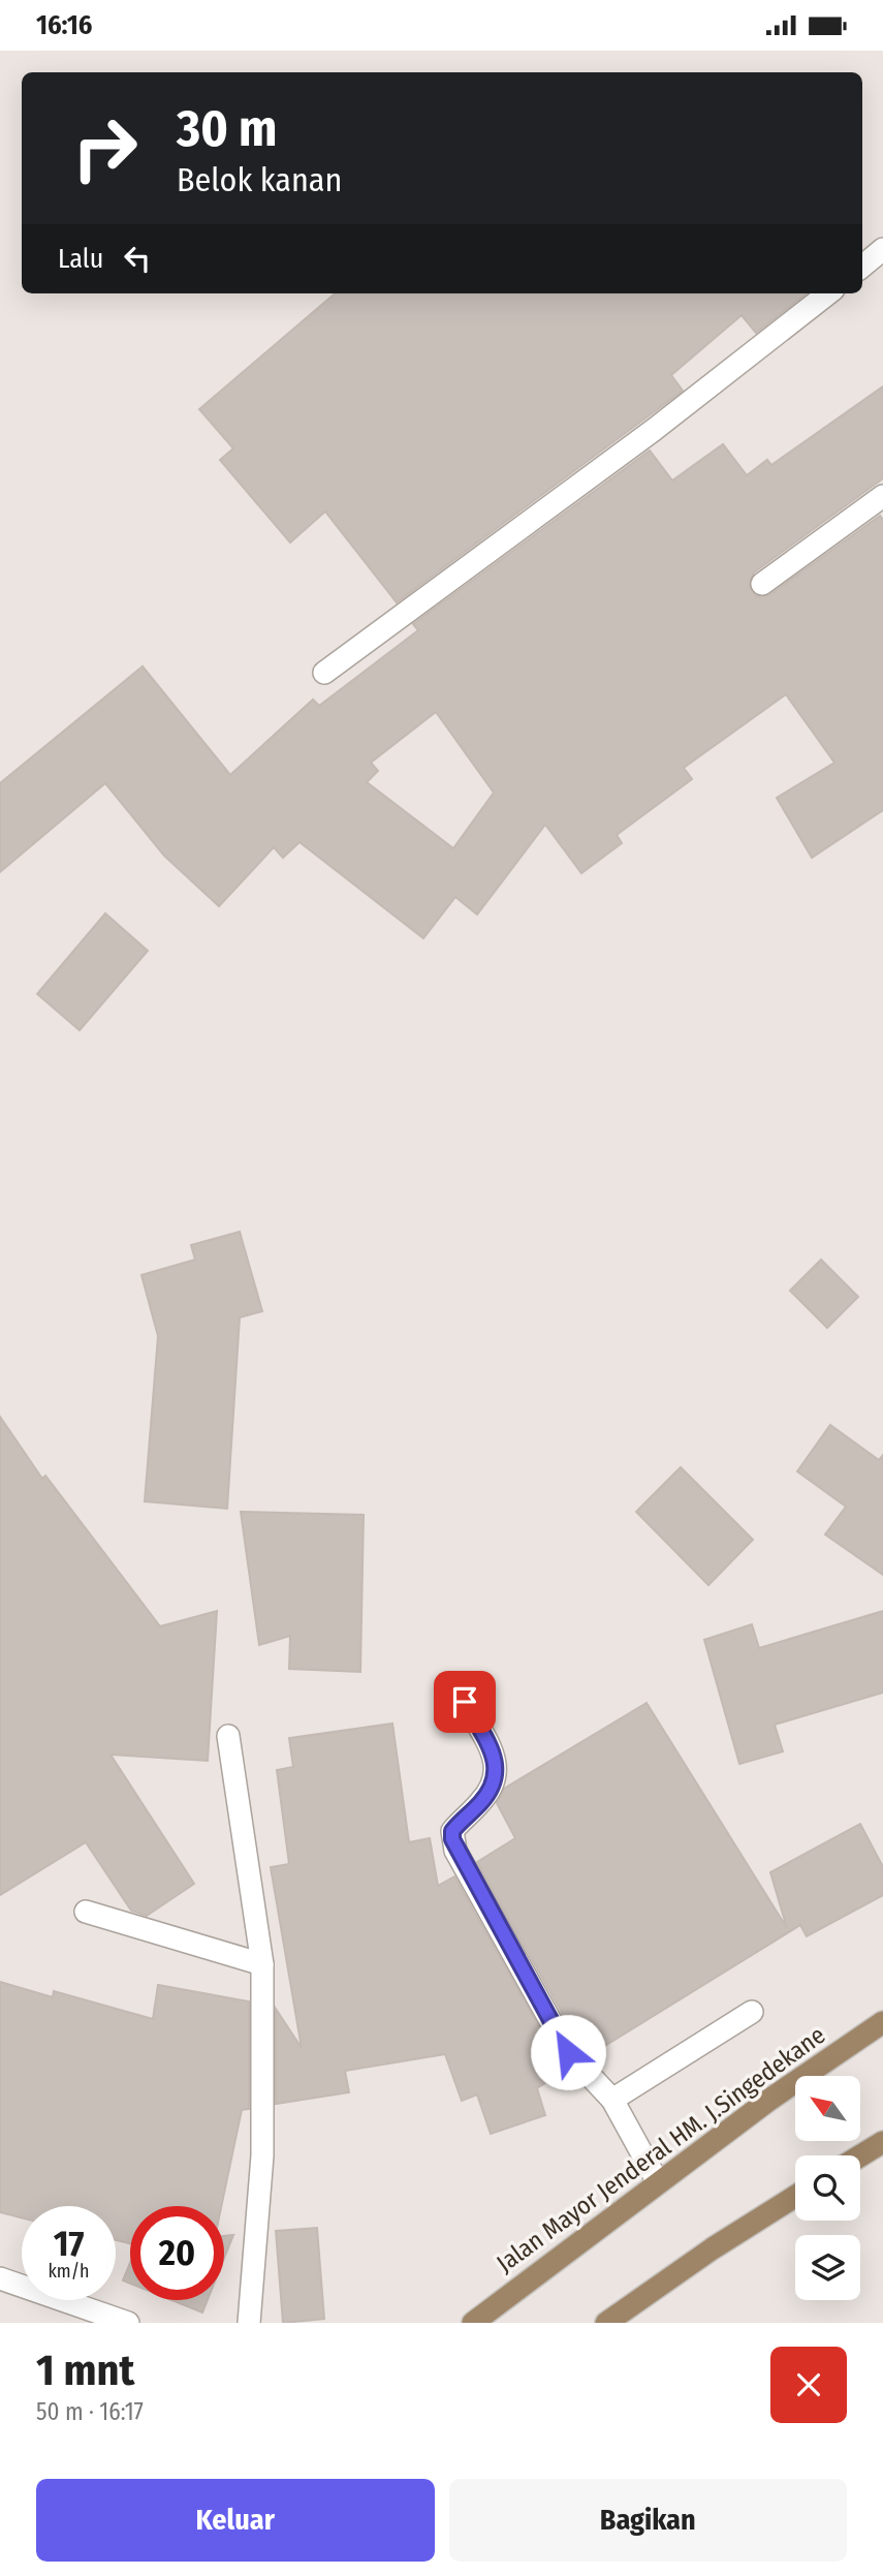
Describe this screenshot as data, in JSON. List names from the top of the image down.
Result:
{
  "streets": {
    "main road": ["Jalan Mayor Jenderal HM. J.Singedekane"]
  },
  "north": "top left",
  "page": {
    "status": "16:16",
    "turn": ["30 m", "Belok kanan"],
    "then": "Lalu",
    "speed": "17 km/h",
    "limit": "20",
    "heading": ["1 mnt", "50 m · 16:17"],
    "buttons": ["Keluar", "Bagikan"]
  }
}
